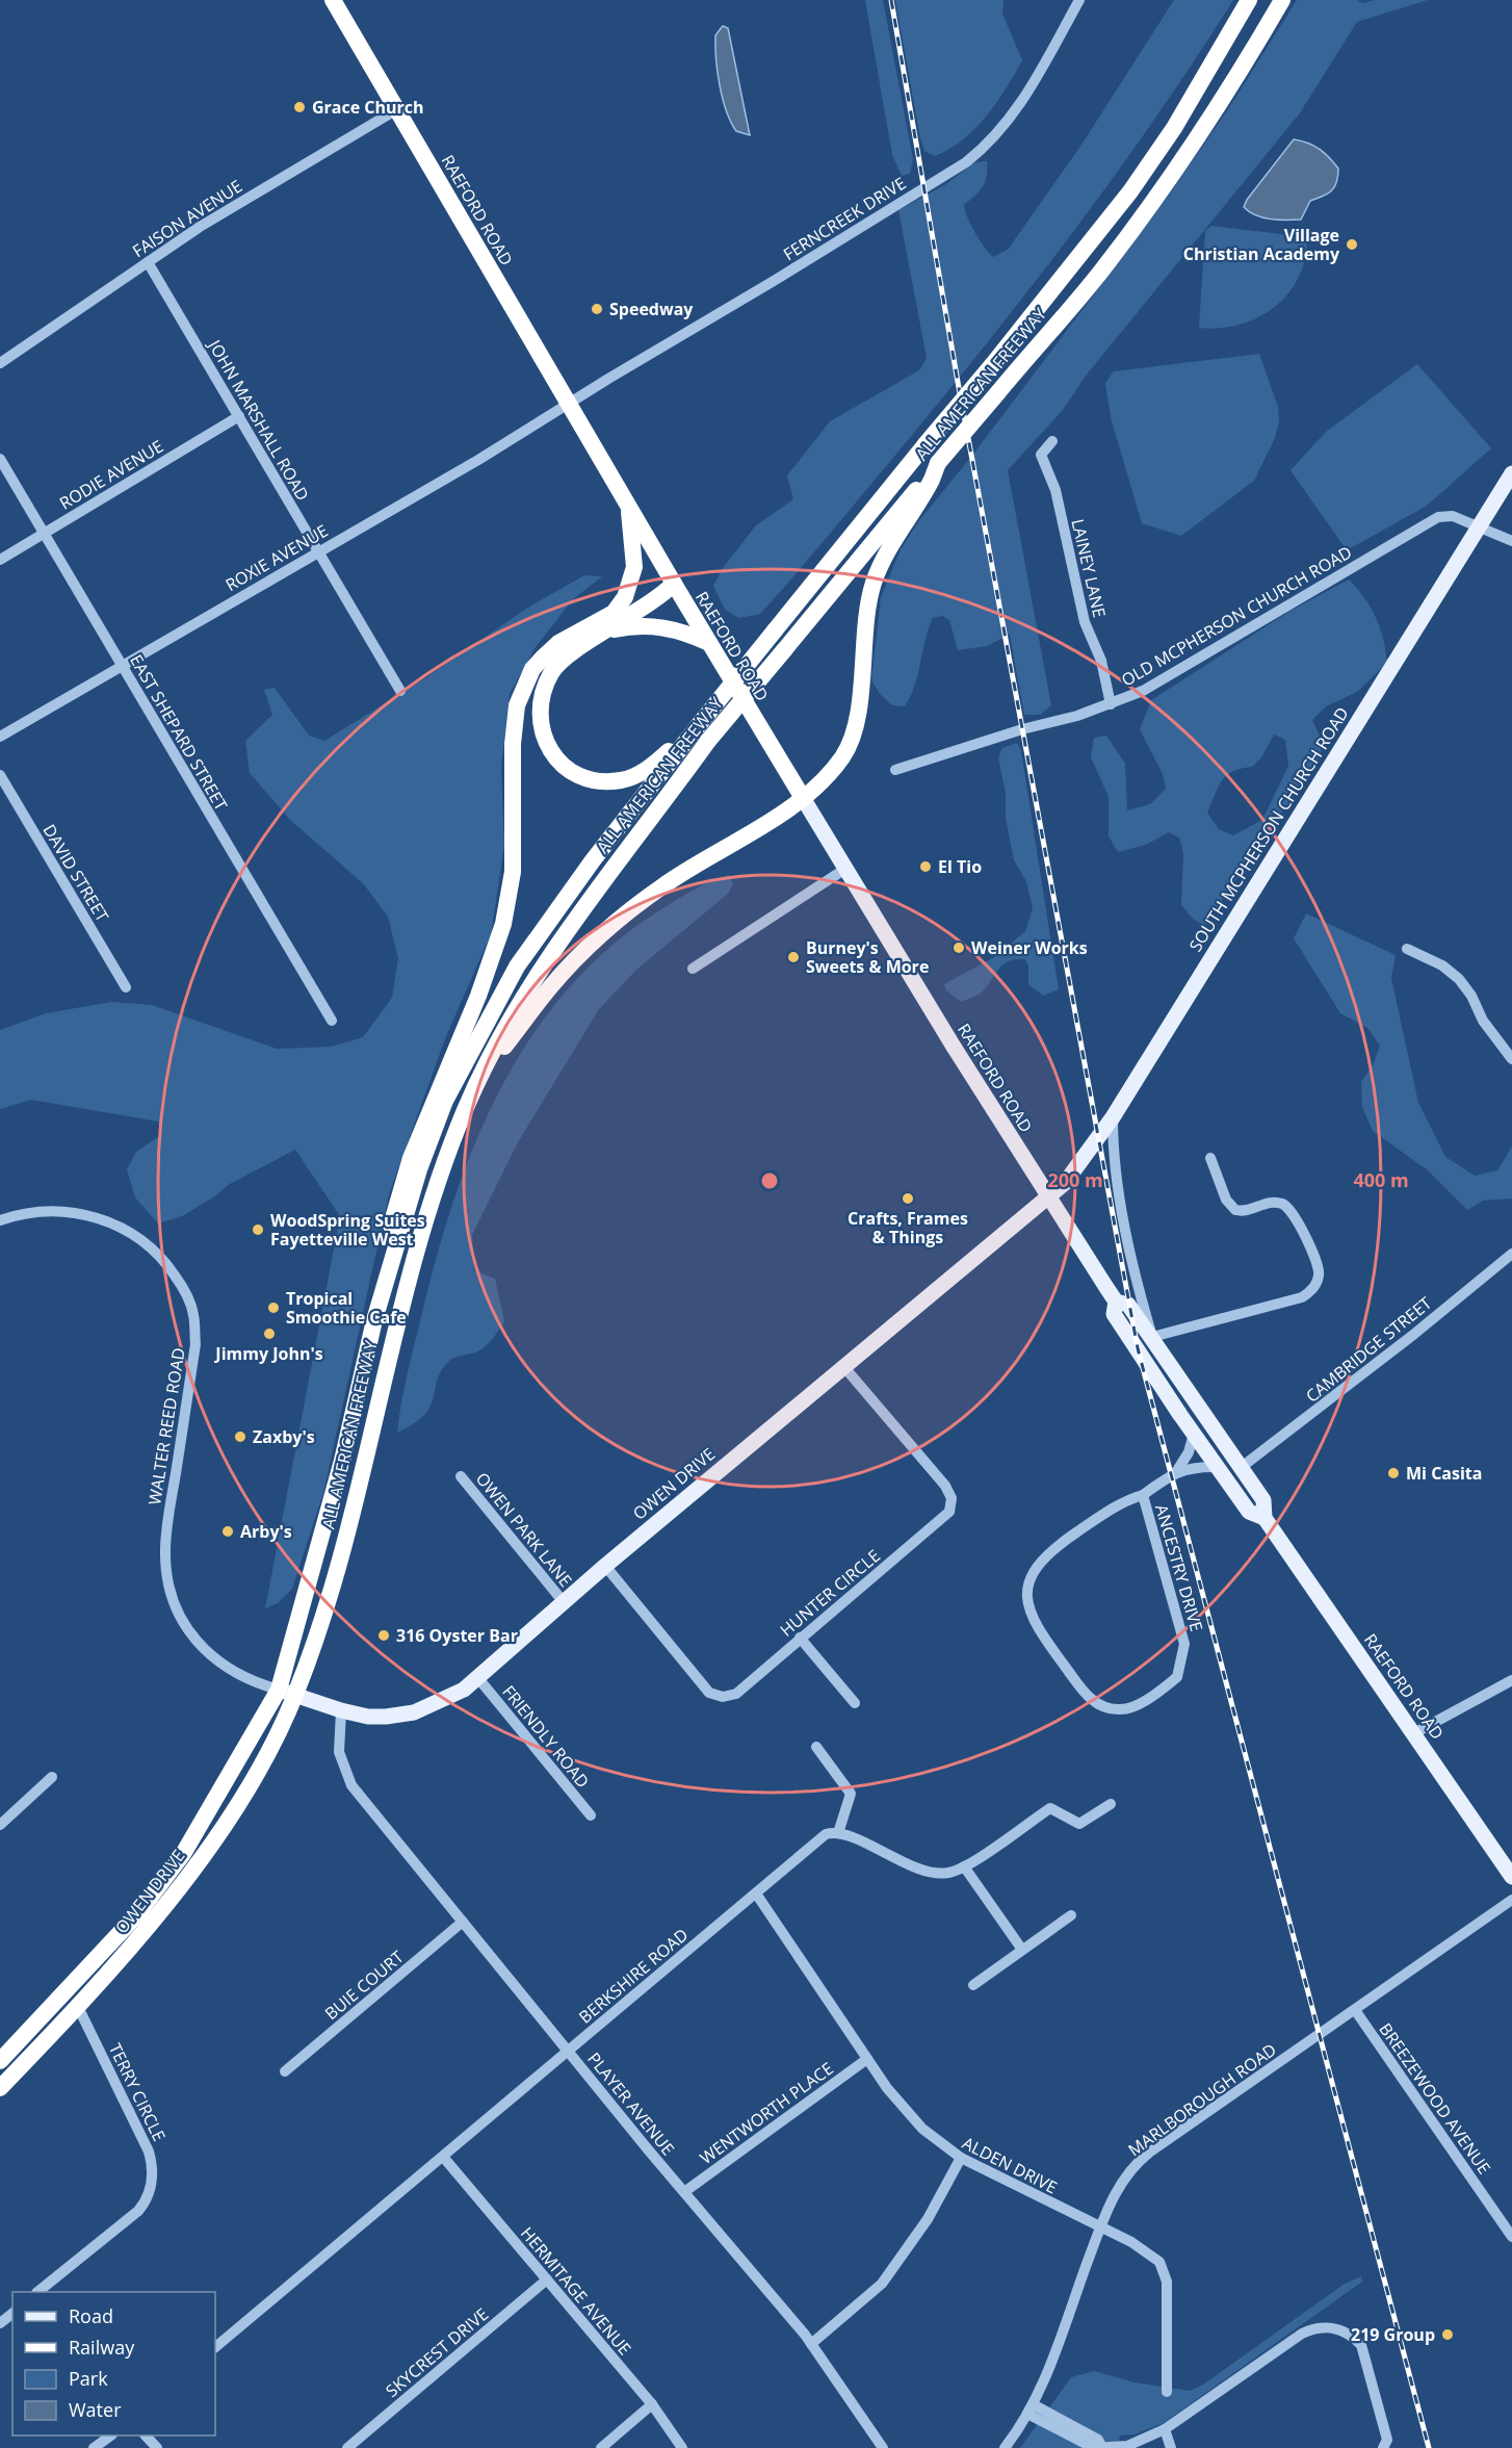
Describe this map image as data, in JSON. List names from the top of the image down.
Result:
{
  "streets": {
    "highway": ["RAEFORD ROAD", "ALL AMERICAN FREEWAY", "OWEN DRIVE"],
    "main road": ["SOUTH MCPHERSON CHURCH ROAD"],
    "street": [
      "FAISON AVENUE",
      "FERNCREEK DRIVE",
      "JOHN MARSHALL ROAD",
      "RODIE AVENUE",
      "ROXIE AVENUE",
      "LAINEY LANE",
      "OLD MCPHERSON CHURCH ROAD",
      "EAST SHEPARD STREET",
      "DAVID STREET",
      "CAMBRIDGE STREET",
      "WALTER REED ROAD",
      "OWEN PARK LANE",
      "ANCESTRY DRIVE",
      "HUNTER CIRCLE",
      "FRIENDLY ROAD",
      "BERKSHIRE ROAD",
      "BUIE COURT",
      "TERRY CIRCLE",
      "BREEZEWOOD AVENUE",
      "MARLBOROUGH ROAD",
      "PLAYER AVENUE",
      "WENTWORTH PLACE",
      "ALDEN DRIVE",
      "HERMITAGE AVENUE",
      "SKYCREST DRIVE"
    ]
  },
  "crossings": [
    ["RAEFORD ROAD", "FAISON AVENUE"],
    ["RAEFORD ROAD", "FERNCREEK DRIVE"],
    ["RAEFORD ROAD", "ROXIE AVENUE"],
    ["RAEFORD ROAD", "SOUTH MCPHERSON CHURCH ROAD"],
    ["RAEFORD ROAD", "CAMBRIDGE STREET"],
    ["RAEFORD ROAD", "OWEN DRIVE"],
    ["RAEFORD ROAD", "ANCESTRY DRIVE"],
    ["FAISON AVENUE", "JOHN MARSHALL ROAD"],
    ["FERNCREEK DRIVE", "ROXIE AVENUE"],
    ["ALL AMERICAN FREEWAY", "WALTER REED ROAD"],
    ["ALL AMERICAN FREEWAY", "OWEN DRIVE"],
    ["JOHN MARSHALL ROAD", "RODIE AVENUE"],
    ["JOHN MARSHALL ROAD", "ROXIE AVENUE"],
    ["RODIE AVENUE", "EAST SHEPARD STREET"],
    ["ROXIE AVENUE", "EAST SHEPARD STREET"],
    ["LAINEY LANE", "OLD MCPHERSON CHURCH ROAD"],
    ["OLD MCPHERSON CHURCH ROAD", "SOUTH MCPHERSON CHURCH ROAD"],
    ["SOUTH MCPHERSON CHURCH ROAD", "OWEN DRIVE"],
    ["WALTER REED ROAD", "OWEN DRIVE"],
    ["OWEN DRIVE", "OWEN PARK LANE"],
    ["OWEN DRIVE", "HUNTER CIRCLE"],
    ["OWEN DRIVE", "FRIENDLY ROAD"],
    ["OWEN DRIVE", "TERRY CIRCLE"],
    ["OWEN DRIVE", "PLAYER AVENUE"],
    ["BERKSHIRE ROAD", "PLAYER AVENUE"],
    ["BERKSHIRE ROAD", "ALDEN DRIVE"],
    ["BERKSHIRE ROAD", "HERMITAGE AVENUE"],
    ["BUIE COURT", "PLAYER AVENUE"],
    ["BREEZEWOOD AVENUE", "MARLBOROUGH ROAD"],
    ["MARLBOROUGH ROAD", "ALDEN DRIVE"],
    ["PLAYER AVENUE", "WENTWORTH PLACE"],
    ["WENTWORTH PLACE", "ALDEN DRIVE"],
    ["HERMITAGE AVENUE", "SKYCREST DRIVE"]
  ],
  "places": [
    "Grace Church",
    "Village Christian Academy",
    "Speedway",
    "El Tio",
    "Weiner Works",
    "Burney's Sweets & More",
    "Crafts, Frames & Things",
    "WoodSpring Suites Fayetteville West",
    "Tropical Smoothie Cafe",
    "Jimmy John's",
    "Zaxby's",
    "Mi Casita",
    "Arby's",
    "316 Oyster Bar",
    "219 Group"
  ],
  "legend": [
    "Road",
    "Railway",
    "Park",
    "Water"
  ],
  "rings": ["200 m", "400 m"]
}
